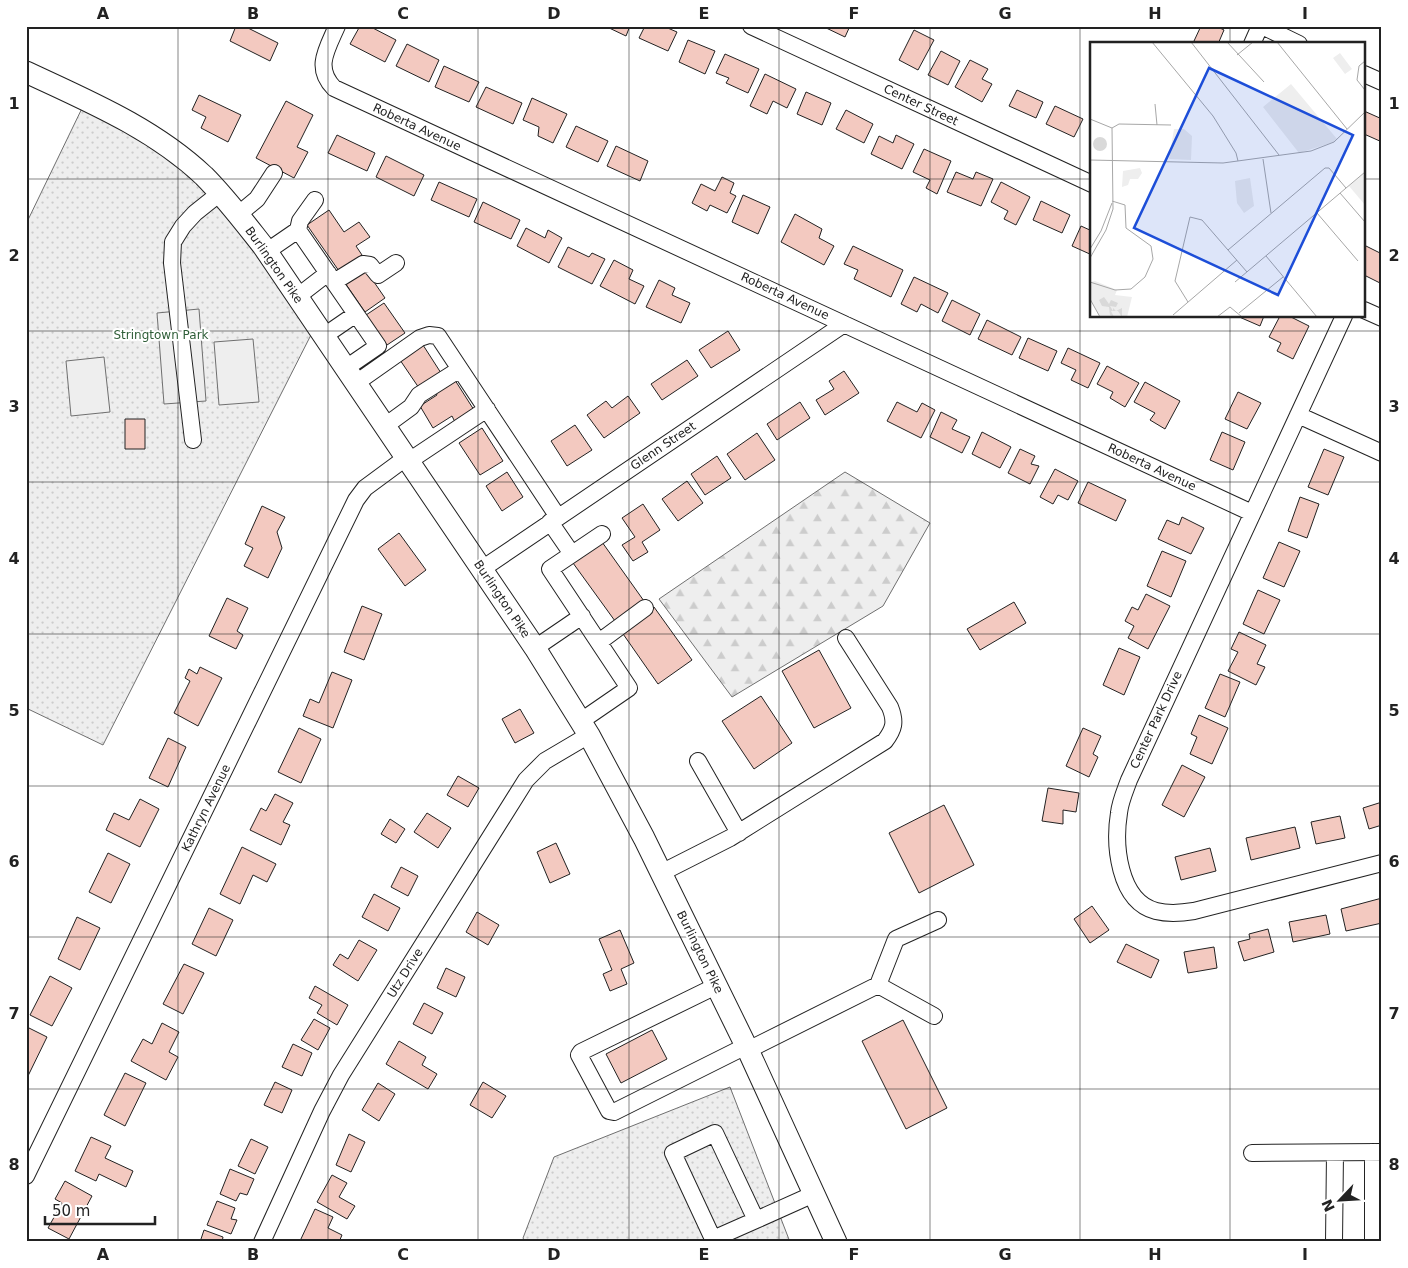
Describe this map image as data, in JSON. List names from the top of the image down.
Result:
{
  "streets": {
    "main road": ["Burlington Pike"],
    "street": [
      "Center Street",
      "Roberta Avenue",
      "Glenn Street",
      "Center Park Drive",
      "Kathryn Avenue",
      "Utz Drive"
    ]
  },
  "crossings": [
    ["Roberta Avenue", "Glenn Street"],
    ["Roberta Avenue", "Center Park Drive"],
    ["Burlington Pike", "Glenn Street"],
    ["Burlington Pike", "Kathryn Avenue"],
    ["Burlington Pike", "Utz Drive"]
  ],
  "parks": ["Stringtown Park"],
  "scale_bar": "50 m",
  "north": "bottom left",
  "grid": {
    "columns": [
      "A",
      "B",
      "C",
      "D",
      "E",
      "F",
      "G",
      "H",
      "I"
    ],
    "rows": [
      "1",
      "2",
      "3",
      "4",
      "5",
      "6",
      "7",
      "8"
    ]
  }
}
